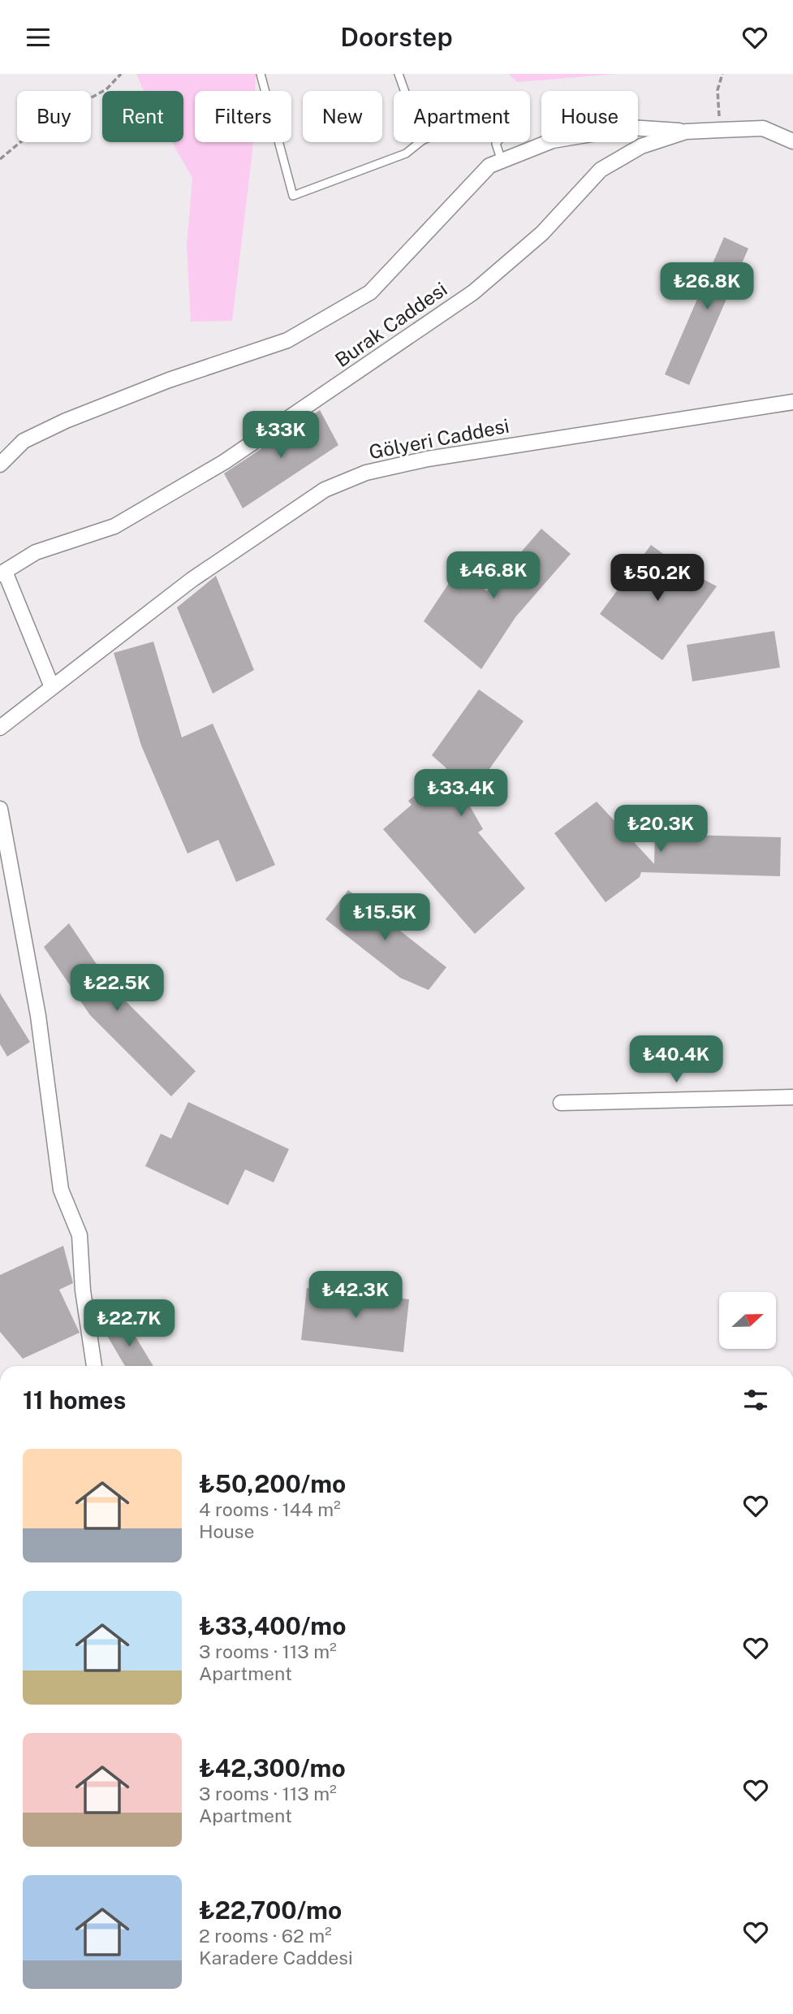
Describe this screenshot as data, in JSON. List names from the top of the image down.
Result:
{
  "streets": {
    "street": ["Burak Caddesi", "Gölyeri Caddesi"]
  },
  "north": "right",
  "page": {
    "header": "Doorstep",
    "chip": [
      "Buy",
      "Rent",
      "Filters",
      "New",
      "Apartment",
      "House"
    ],
    "price": [
      "₺26.8K",
      "₺33K",
      "₺46.8K",
      "₺50.2K",
      "₺33.4K",
      "₺20.3K",
      "₺15.5K",
      "₺22.5K",
      "₺40.4K",
      "₺42.3K",
      "₺22.7K"
    ],
    "heading": "11 homes",
    "list": [
      {
        "name": "₺50,200/mo",
        "note": "4 rooms · 144 m² · House"
      },
      {
        "name": "₺33,400/mo",
        "note": "3 rooms · 113 m² · Apartment"
      },
      {
        "name": "₺42,300/mo",
        "note": "3 rooms · 113 m² · Apartment"
      },
      {
        "name": "₺22,700/mo",
        "note": "2 rooms · 62 m² · Karadere Caddesi"
      }
    ]
  }
}
